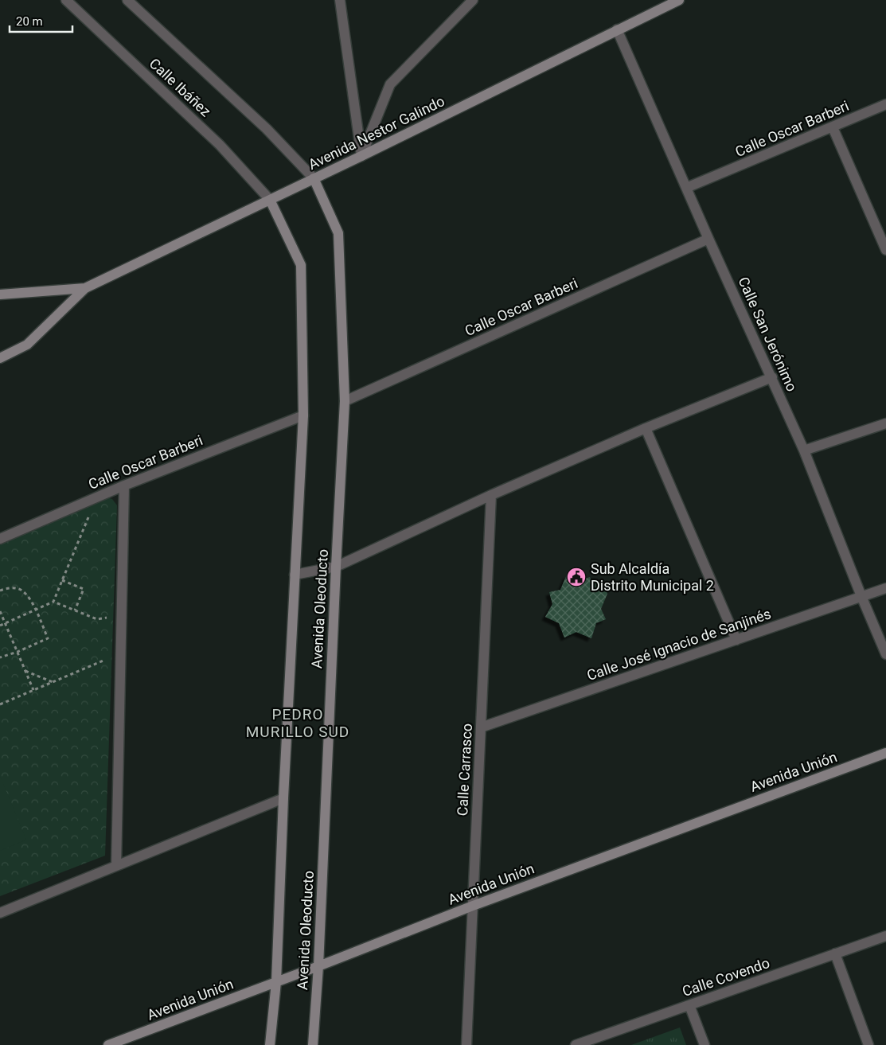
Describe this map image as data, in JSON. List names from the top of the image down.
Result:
{
  "streets": {
    "street": [
      "Calle Ibáñez",
      "Calle Oscar Barberi",
      "Avenida Nestor Galindo",
      "Calle San Jerónimo",
      "Avenida Oleoducto",
      "Calle José Ignacio de Sanjinés",
      "Calle Carrasco",
      "Avenida Unión",
      "Calle Covendo"
    ]
  },
  "crossings": [
    ["Calle Ibáñez", "Avenida Nestor Galindo"],
    ["Calle Ibáñez", "Avenida Oleoducto"],
    ["Calle Oscar Barberi", "Calle San Jerónimo"],
    ["Calle Oscar Barberi", "Avenida Oleoducto"],
    ["Avenida Nestor Galindo", "Calle San Jerónimo"],
    ["Avenida Nestor Galindo", "Avenida Oleoducto"],
    ["Calle San Jerónimo", "Calle José Ignacio de Sanjinés"],
    ["Avenida Oleoducto", "Avenida Unión"],
    ["Calle José Ignacio de Sanjinés", "Calle Carrasco"],
    ["Calle Carrasco", "Avenida Unión"]
  ],
  "districts": ["PEDRO MURILLO SUD"],
  "places": {
    "public building": ["Sub Alcaldía Distrito Municipal 2"]
  },
  "scale_bar": "20 m"
}
